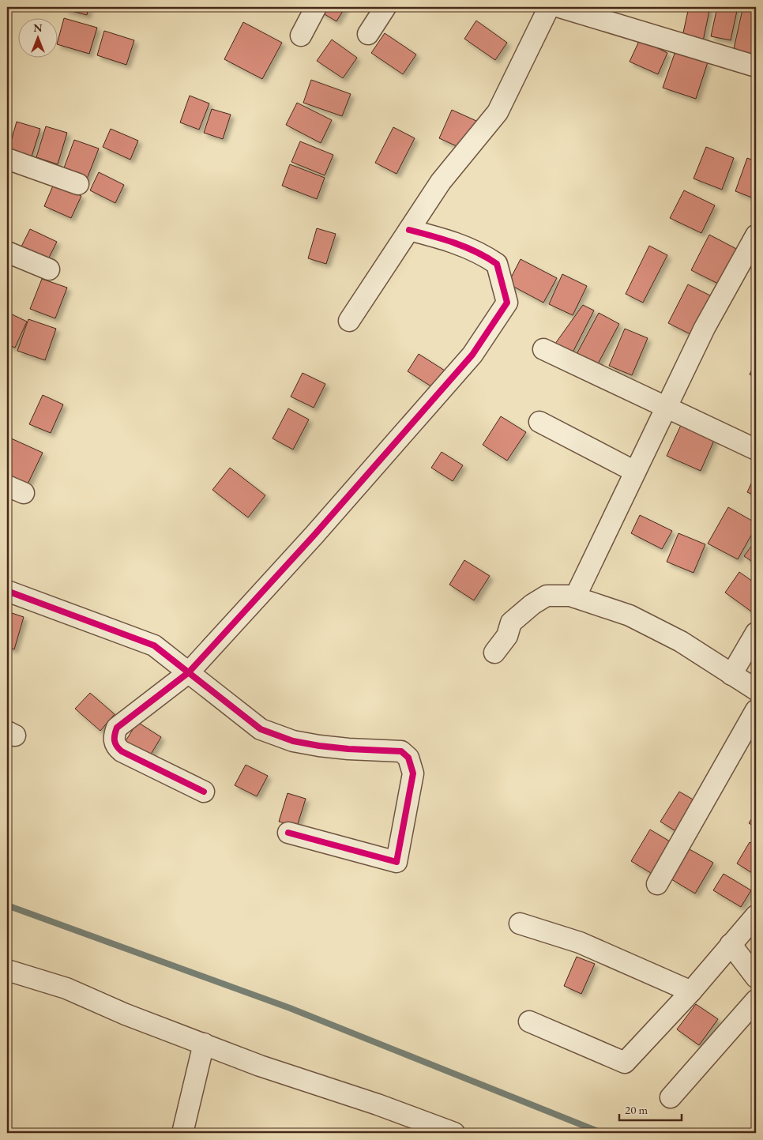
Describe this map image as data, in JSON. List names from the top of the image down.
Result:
{
  "scale_bar": "20 m",
  "north": "top"
}
